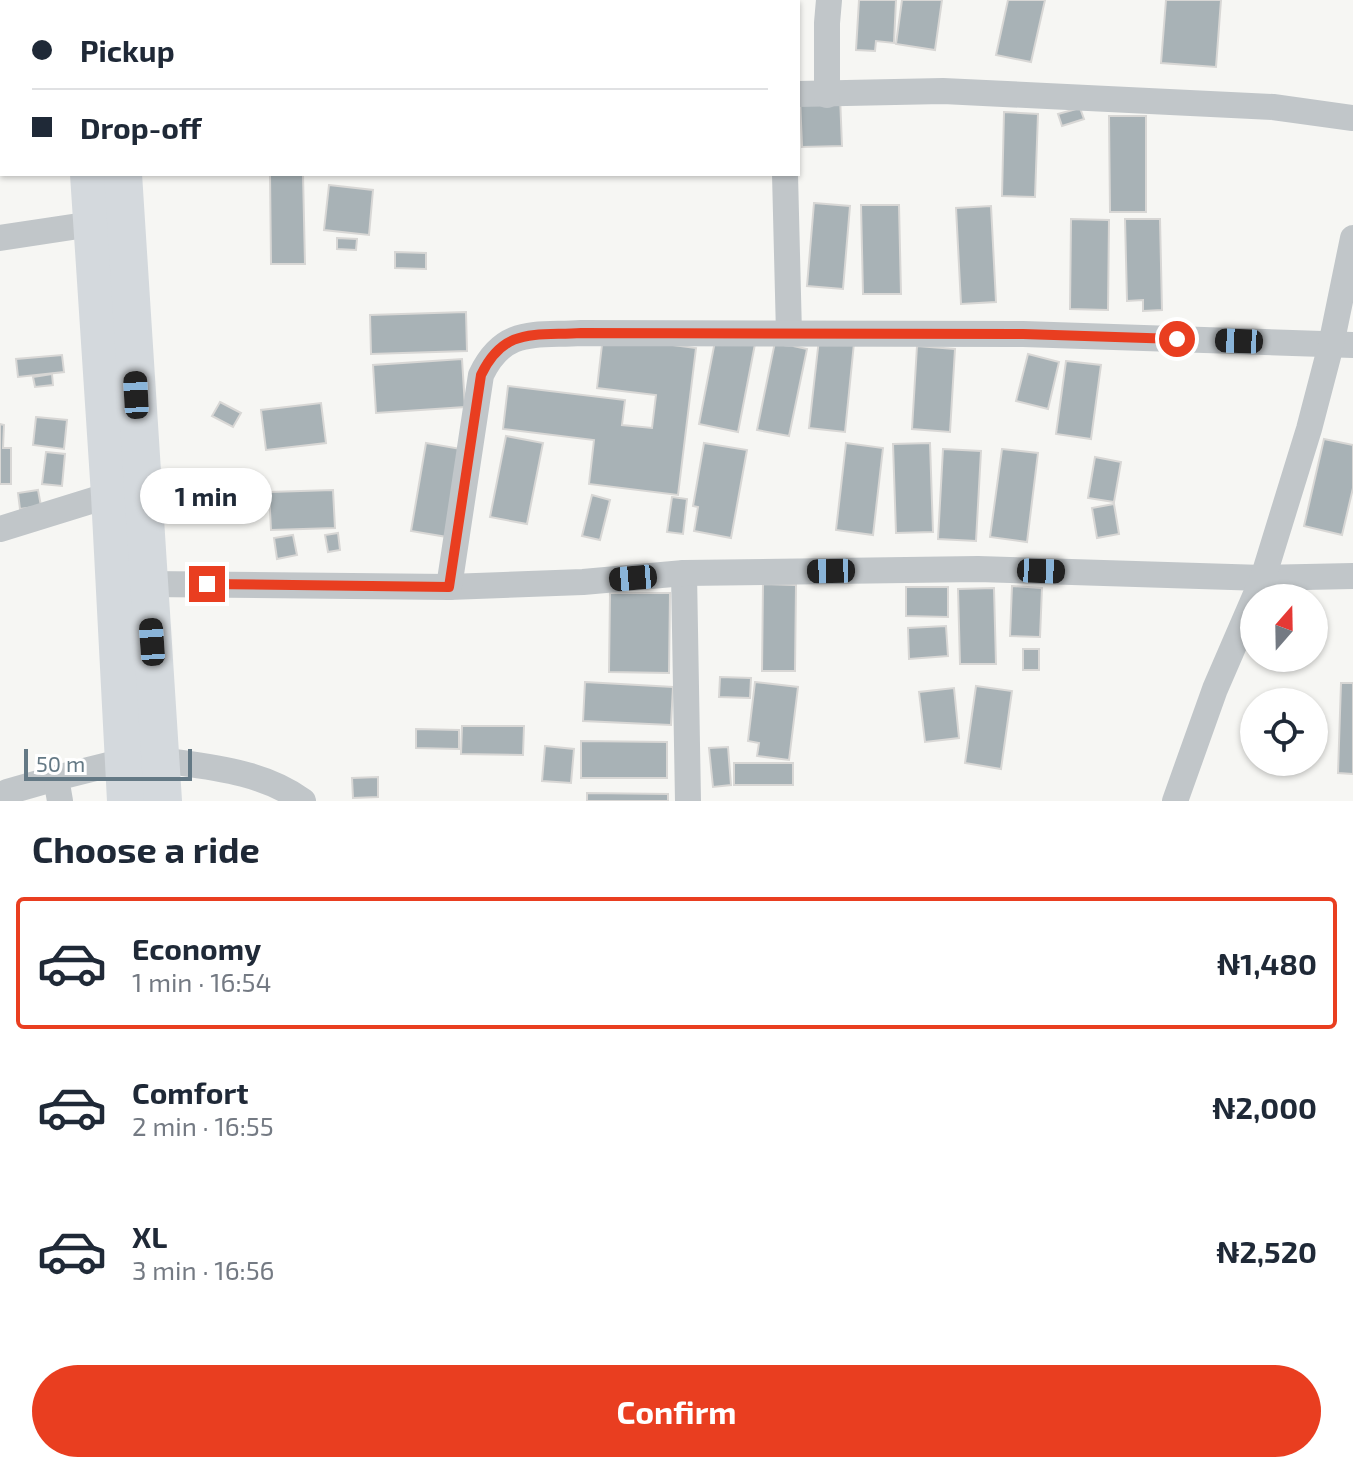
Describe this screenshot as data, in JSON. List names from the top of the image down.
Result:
{
  "scale_bar": "50 m",
  "north": "top",
  "page": {
    "banner": ["Pickup", "Drop-off"],
    "bubble": "1 min",
    "scale": "50 m",
    "heading": "Choose a ride",
    "list": [
      {
        "name": "Economy",
        "note": "1 min · 16:54",
        "value": "₦1,480"
      },
      {
        "name": "Comfort",
        "note": "2 min · 16:55",
        "value": "₦2,000"
      },
      {
        "name": "XL",
        "note": "3 min · 16:56",
        "value": "₦2,520"
      }
    ],
    "buttons": "Confirm"
  }
}
